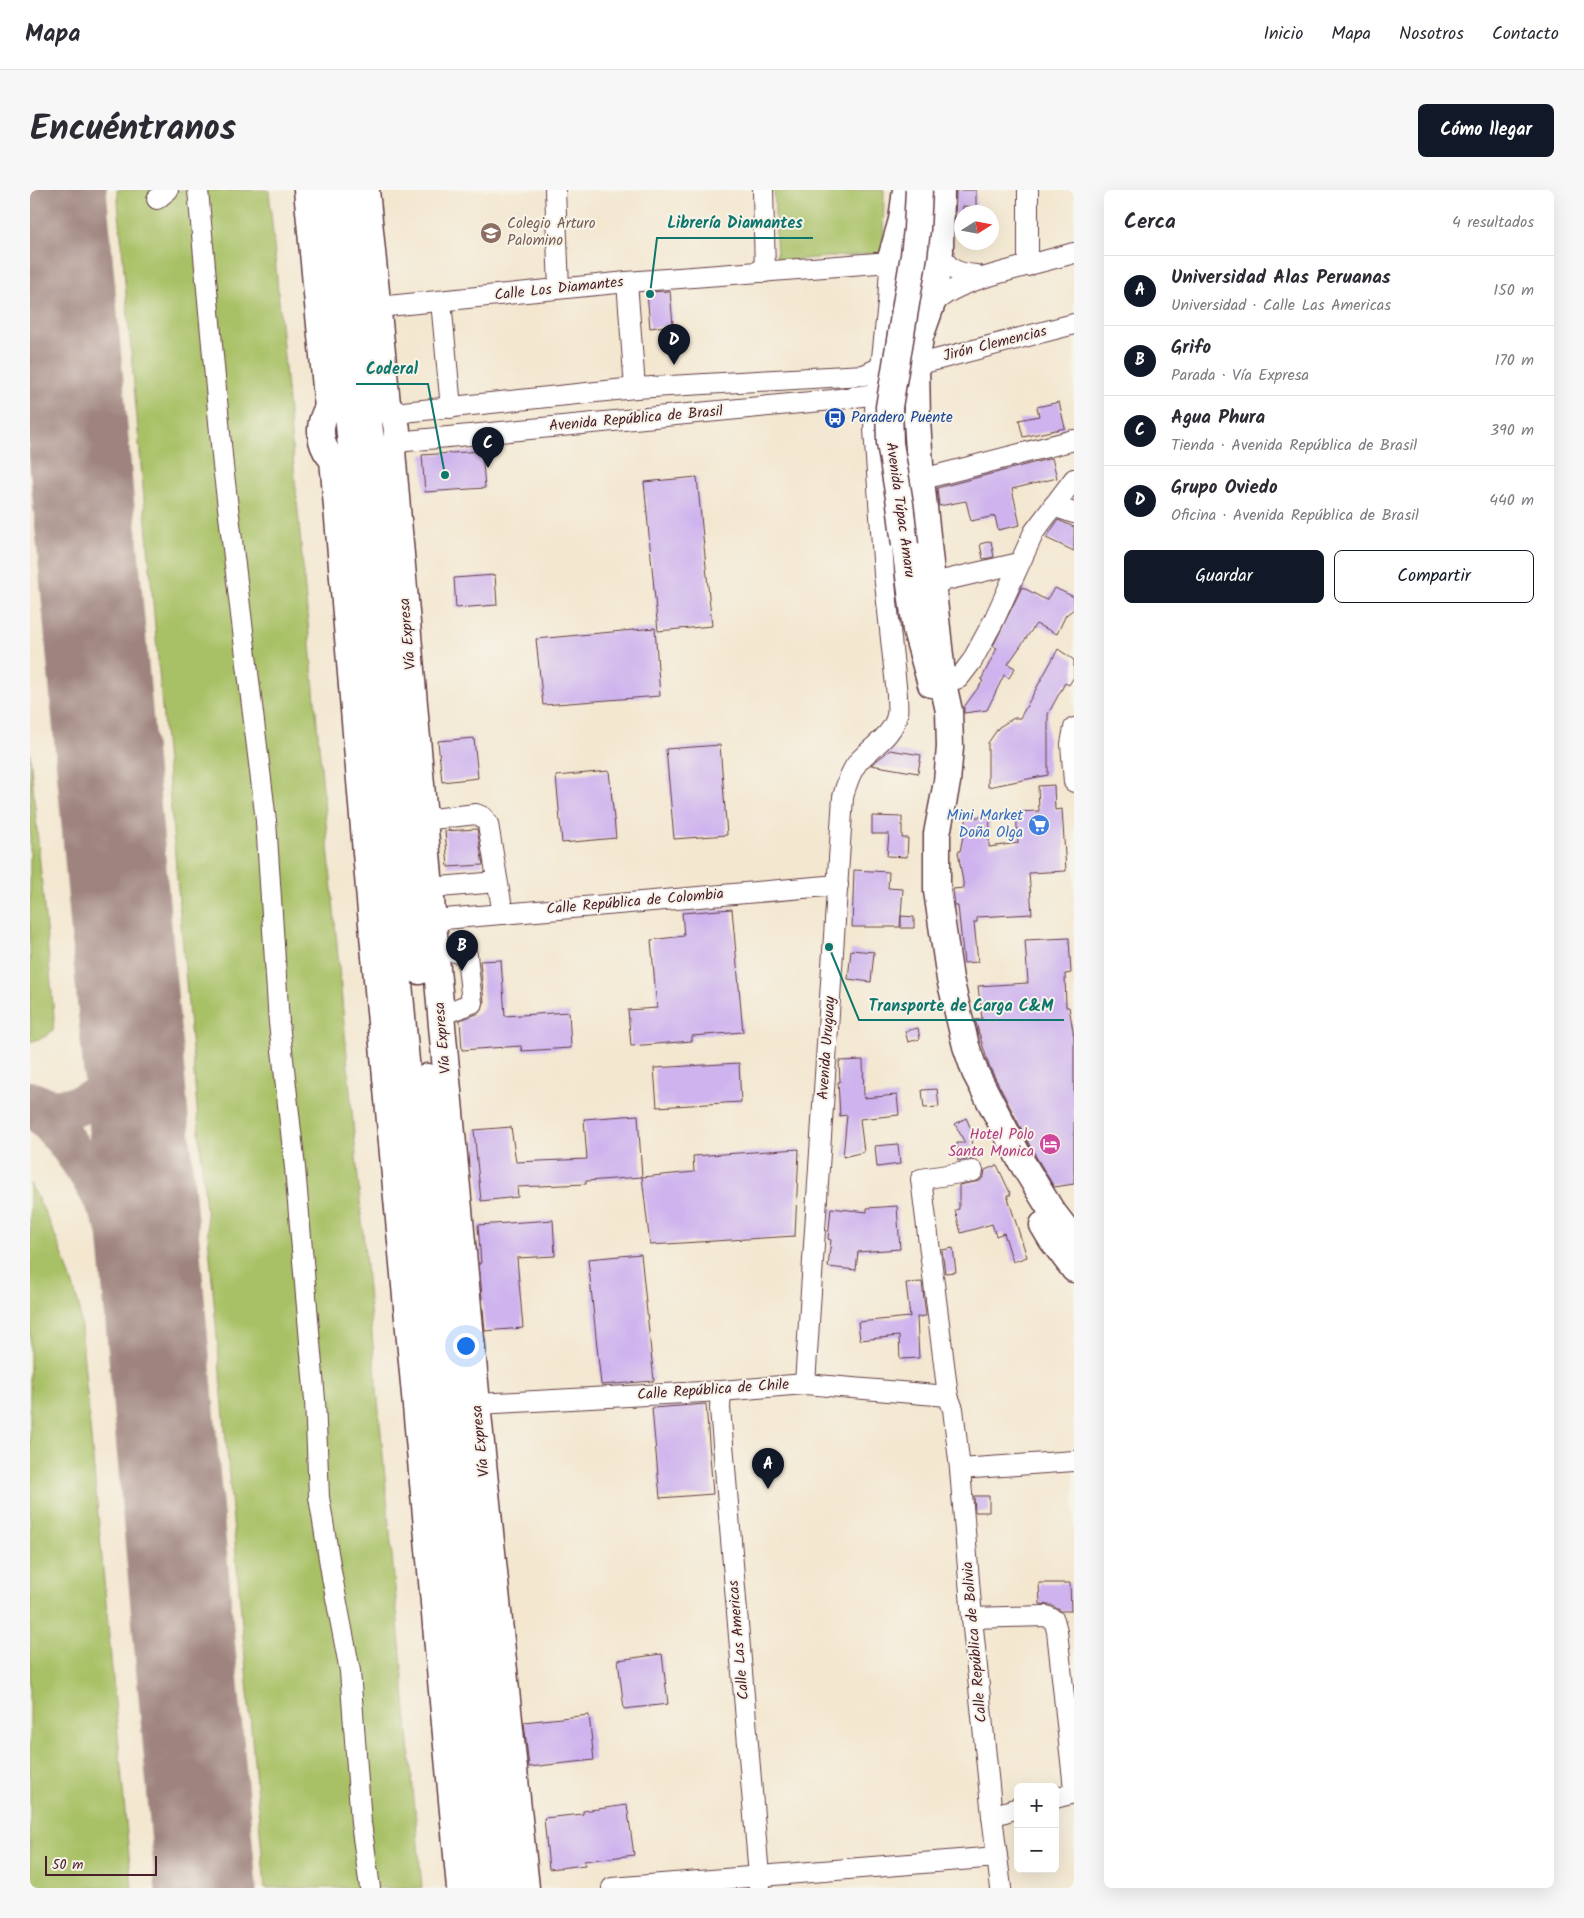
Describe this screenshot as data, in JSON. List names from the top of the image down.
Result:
{
  "streets": {
    "main road": ["Avenida Túpac Amaru", "Vía Expresa"],
    "street": [
      "Calle Los Diamantes",
      "Jirón Clemencias",
      "Avenida República de Brasil",
      "Calle República de Colombia",
      "Avenida Uruguay",
      "Calle República de Chile",
      "Calle Las Americas",
      "Calle República de Bolivia"
    ]
  },
  "crossings": [
    ["Calle Los Diamantes", "Vía Expresa"],
    ["Avenida República de Brasil", "Vía Expresa"],
    ["Vía Expresa", "Calle República de Colombia"],
    ["Vía Expresa", "Calle República de Chile"],
    ["Calle República de Colombia", "Avenida Uruguay"],
    ["Avenida Uruguay", "Calle República de Chile"],
    ["Calle República de Chile", "Calle Las Americas"],
    ["Calle República de Chile", "Calle República de Bolivia"]
  ],
  "places": {
    "school or university": ["Colegio Arturo Palomino"],
    "other": ["Librería Diamantes", "Coderal", "Transporte de Carga C&M"],
    "bus stop": ["Paradero Puente"],
    "supermarket": ["Mini Market Doña Olga"],
    "hotel": ["Hotel Polo Santa Monica"]
  },
  "scale_bar": "50 m",
  "north": "right",
  "page": {
    "header": "Mapa",
    "nav": [
      "Inicio",
      "Mapa",
      "Nosotros",
      "Contacto"
    ],
    "title": "Encuéntranos",
    "buttons": [
      "Cómo llegar",
      ["Guardar", "Compartir"]
    ],
    "heading": ["Cerca", "4 resultados"],
    "list": [
      {
        "mark": "A",
        "name": "Universidad Alas Peruanas",
        "note": "Universidad · Calle Las Americas",
        "value": "150 m"
      },
      {
        "mark": "B",
        "name": "Grifo",
        "note": "Parada · Vía Expresa",
        "value": "170 m"
      },
      {
        "mark": "C",
        "name": "Agua Phura",
        "note": "Tienda · Avenida República de Brasil",
        "value": "390 m"
      },
      {
        "mark": "D",
        "name": "Grupo Oviedo",
        "note": "Oficina · Avenida República de Brasil",
        "value": "440 m"
      }
    ],
    "pins": [
      "D",
      "C",
      "B",
      "A"
    ],
    "map_buttons": ["+", "−"],
    "scale": "50 m"
  }
}
